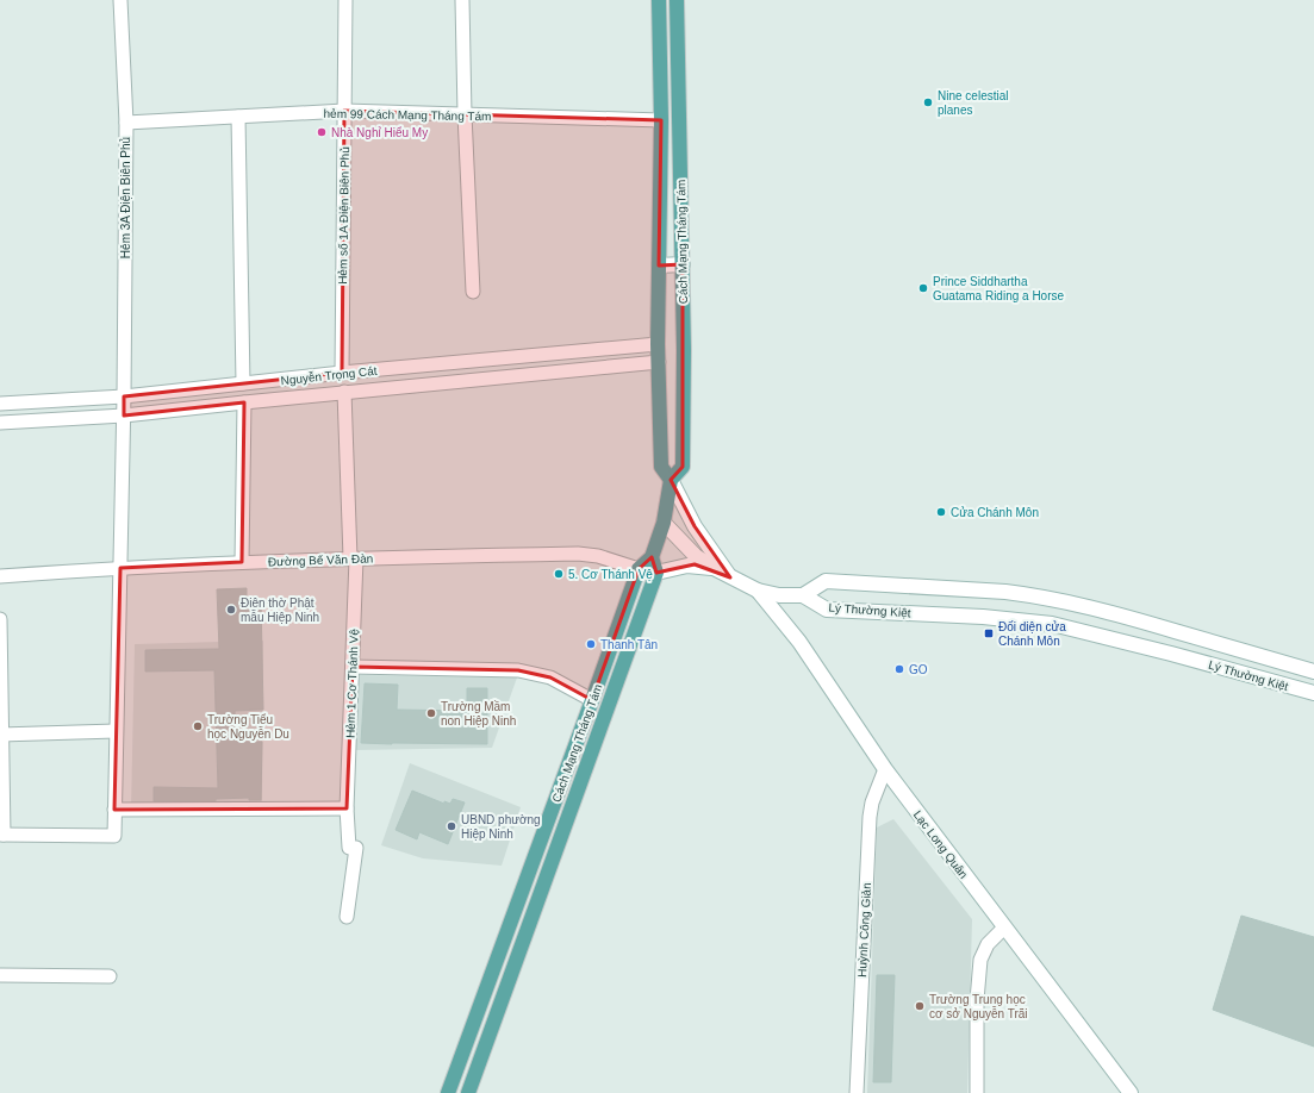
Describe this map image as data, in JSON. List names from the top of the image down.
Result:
{
  "streets": {
    "main road": ["Cách Mạng Tháng Tám", "Lý Thường Kiệt", "Lạc Long Quân"],
    "street": [
      "hẻm 99 Cách Mạng Tháng Tám",
      "Hẻm 3A Điện Biên Phủ",
      "Hẻm số 1A Điện Biên Phủ",
      "Nguyễn Trọng Cát",
      "Đường Bế Văn Đàn",
      "Hẻm 1 Cơ Thánh Vệ",
      "Huỳnh Công Giản"
    ]
  },
  "crossings": [
    ["hẻm 99 Cách Mạng Tháng Tám", "Hẻm 3A Điện Biên Phủ"],
    ["hẻm 99 Cách Mạng Tháng Tám", "Hẻm số 1A Điện Biên Phủ"],
    ["hẻm 99 Cách Mạng Tháng Tám", "Cách Mạng Tháng Tám"],
    ["Hẻm 3A Điện Biên Phủ", "Nguyễn Trọng Cát"],
    ["Hẻm 3A Điện Biên Phủ", "Đường Bế Văn Đàn"],
    ["Hẻm số 1A Điện Biên Phủ", "Nguyễn Trọng Cát"],
    ["Cách Mạng Tháng Tám", "Nguyễn Trọng Cát"],
    ["Cách Mạng Tháng Tám", "Đường Bế Văn Đàn"],
    ["Cách Mạng Tháng Tám", "Lạc Long Quân"],
    ["Đường Bế Văn Đàn", "Hẻm 1 Cơ Thánh Vệ"],
    ["Lý Thường Kiệt", "Lạc Long Quân"],
    ["Lạc Long Quân", "Huỳnh Công Giản"]
  ],
  "places": {
    "other": [
      "Nine celestial planes",
      "Nhà Nghỉ Hiểu My",
      "Prince Siddhartha Guatama Riding a Horse",
      "Cửa Chánh Môn",
      "5. Cơ Thánh Vệ",
      "Điện thờ Phật mẫu Hiệp Ninh",
      "Thanh Tân",
      "GO",
      "Trường Mầm non Hiệp Ninh",
      "Trường Tiểu học Nguyễn Du",
      "UBND phường Hiệp Ninh",
      "Trường Trung học cơ sở Nguyễn Trãi"
    ],
    "transit": ["Đối diện cửa Chánh Môn"]
  }
}
